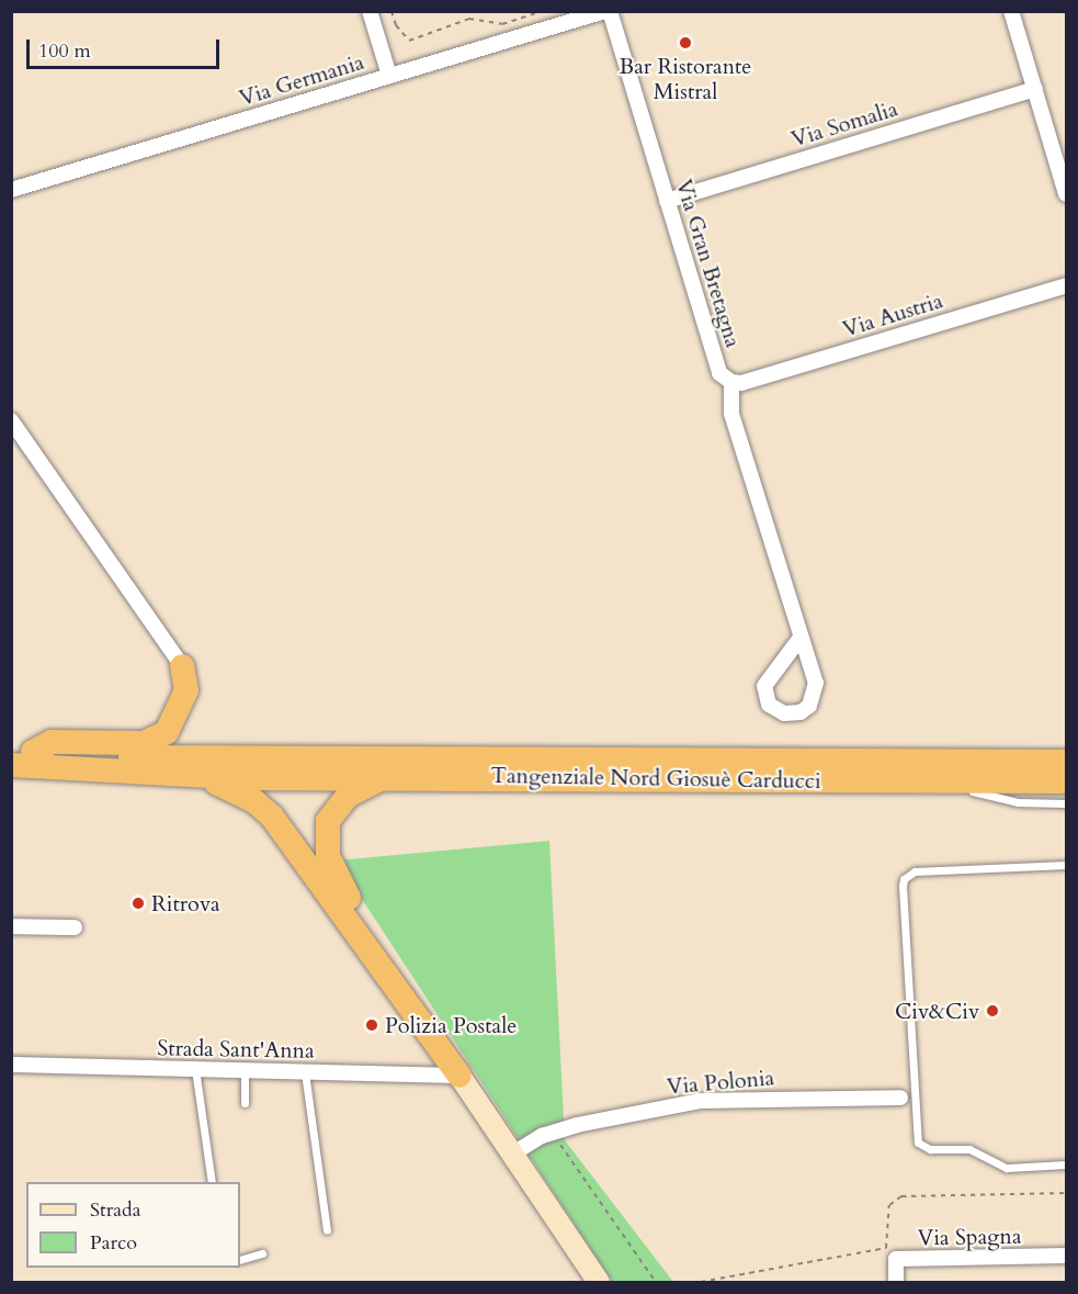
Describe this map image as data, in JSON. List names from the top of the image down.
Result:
{
  "streets": {
    "highway": ["Tangenziale Nord Giosuè Carducci"],
    "street": [
      "Via Germania",
      "Via Somalia",
      "Via Gran Bretagna",
      "Via Austria",
      "Strada Sant'Anna",
      "Via Polonia",
      "Via Spagna"
    ]
  },
  "crossings": [
    ["Via Germania", "Via Gran Bretagna"],
    ["Via Somalia", "Via Gran Bretagna"],
    ["Via Gran Bretagna", "Via Austria"]
  ],
  "places": [
    "Bar Ristorante Mistral",
    "Ritrova",
    "Civ&Civ",
    "Polizia Postale"
  ],
  "legend": ["Strada", "Parco"],
  "scale_bar": "100 m"
}
